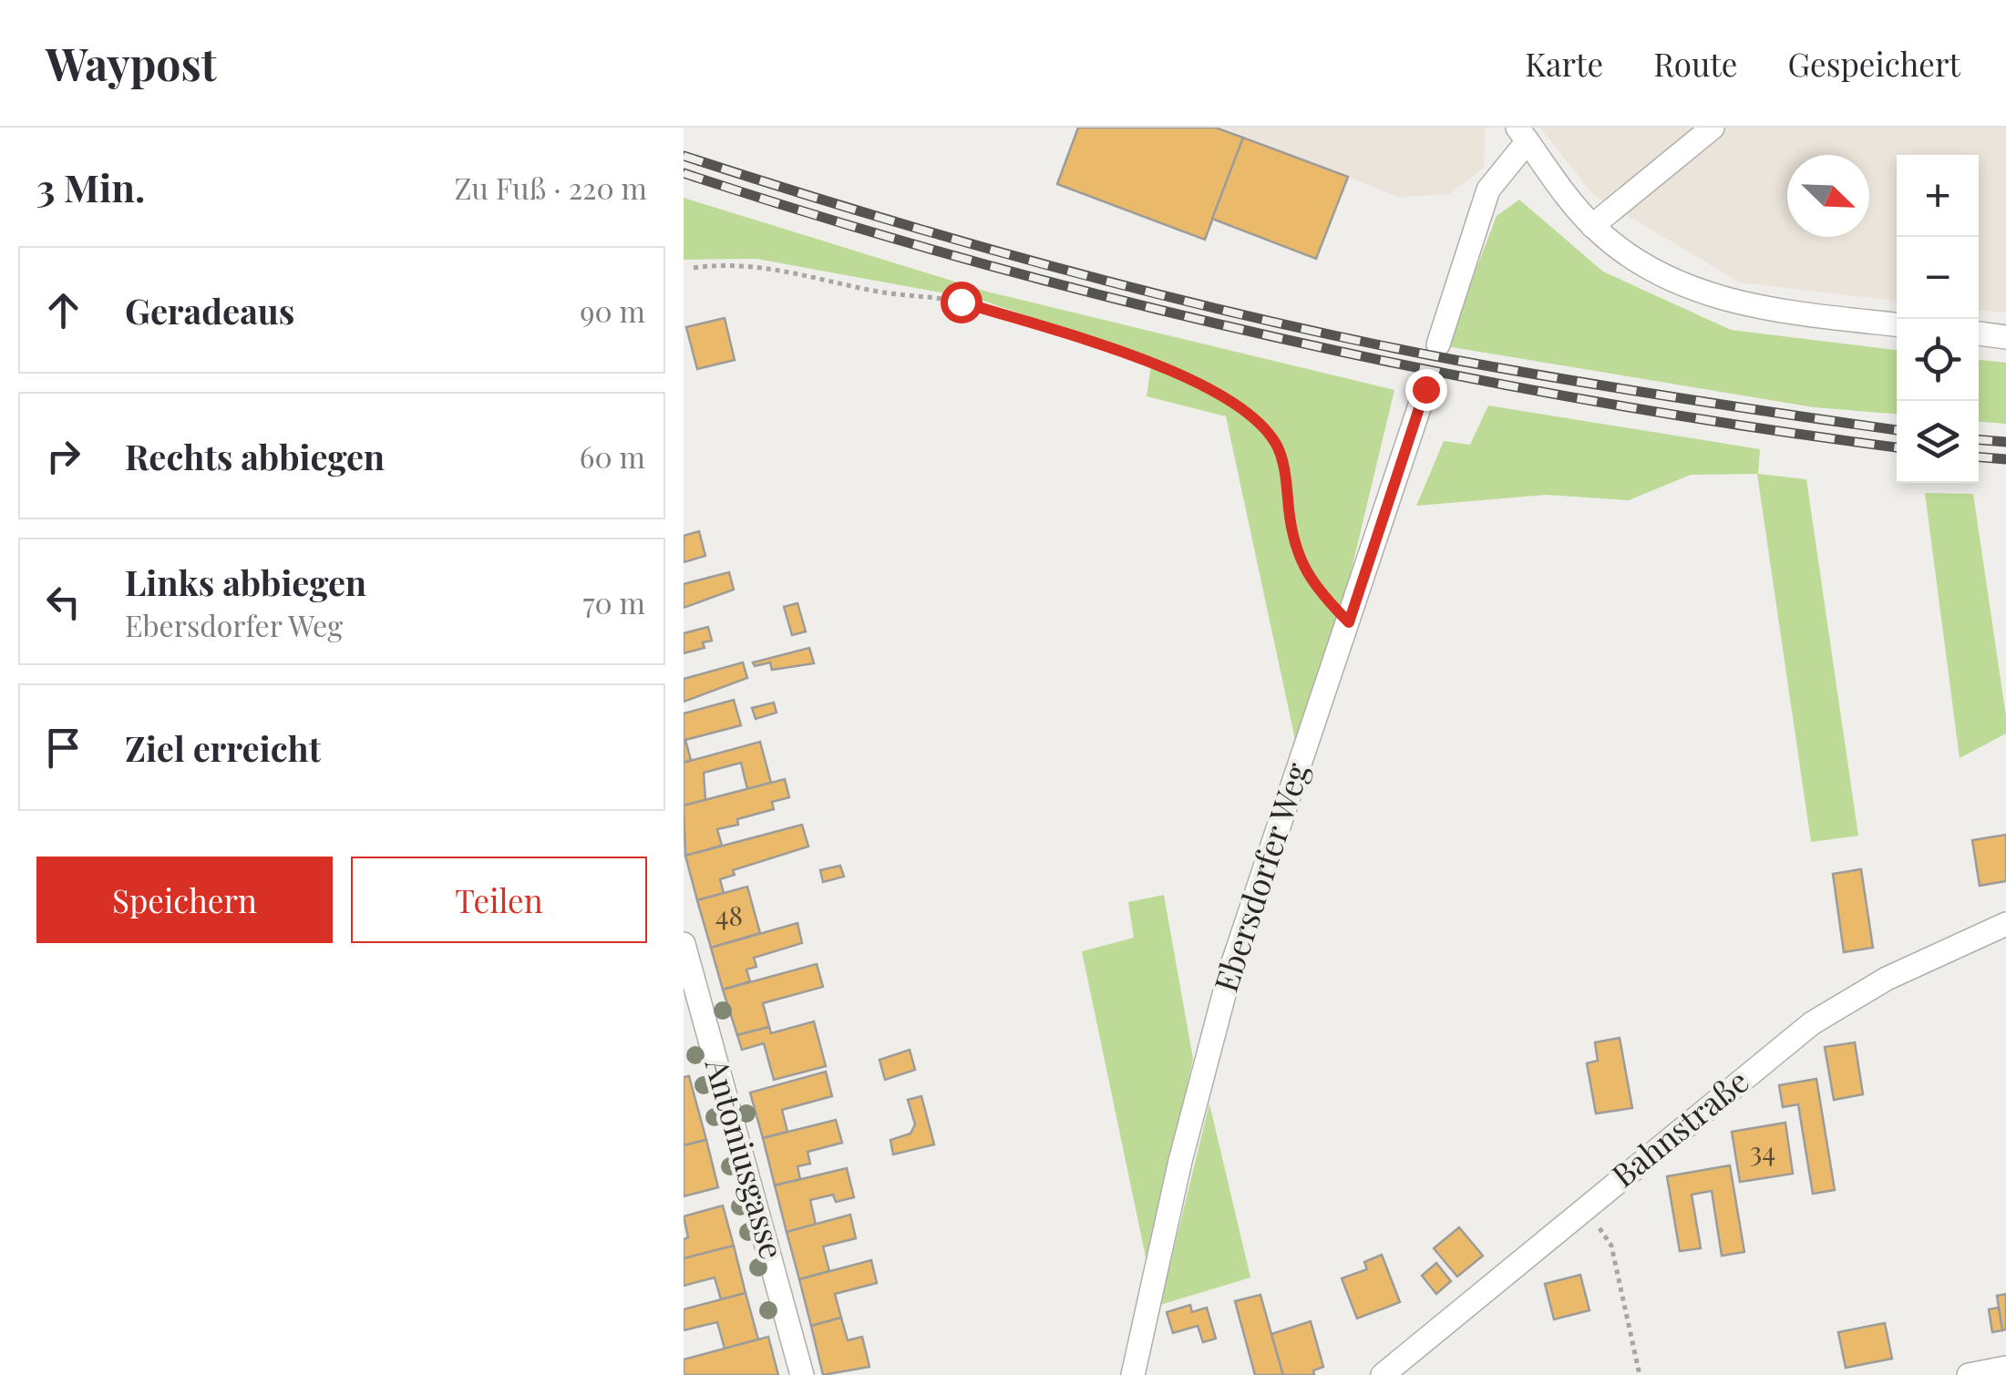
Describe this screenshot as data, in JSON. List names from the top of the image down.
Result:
{
  "streets": {
    "street": ["Ebersdorfer Weg", "Bahnstraße", "Antoniusgasse"]
  },
  "house_numbers": ["48", "34"],
  "north": "bottom right",
  "page": {
    "header": "Waypost",
    "nav": ["Karte", "Route", "Gespeichert"],
    "heading": ["3 Min.", "Zu Fuß · 220 m"],
    "map_buttons": ["+", "−"],
    "list": [
      ["Geradeaus", "90 m"],
      ["Rechts abbiegen", "60 m"],
      ["Links abbiegen", "Ebersdorfer Weg", "70 m"],
      "Ziel erreicht"
    ],
    "buttons": ["Speichern", "Teilen"]
  }
}
